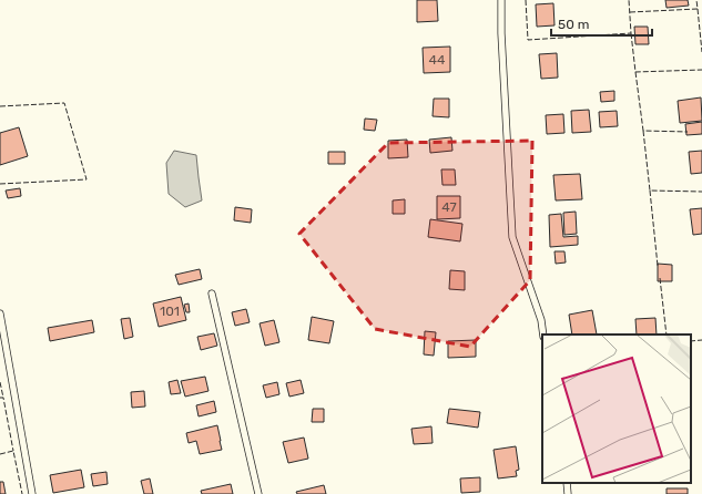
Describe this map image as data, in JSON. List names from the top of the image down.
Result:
{
  "house_numbers": ["44", "47", "101"],
  "scale_bar": "50 m"
}
